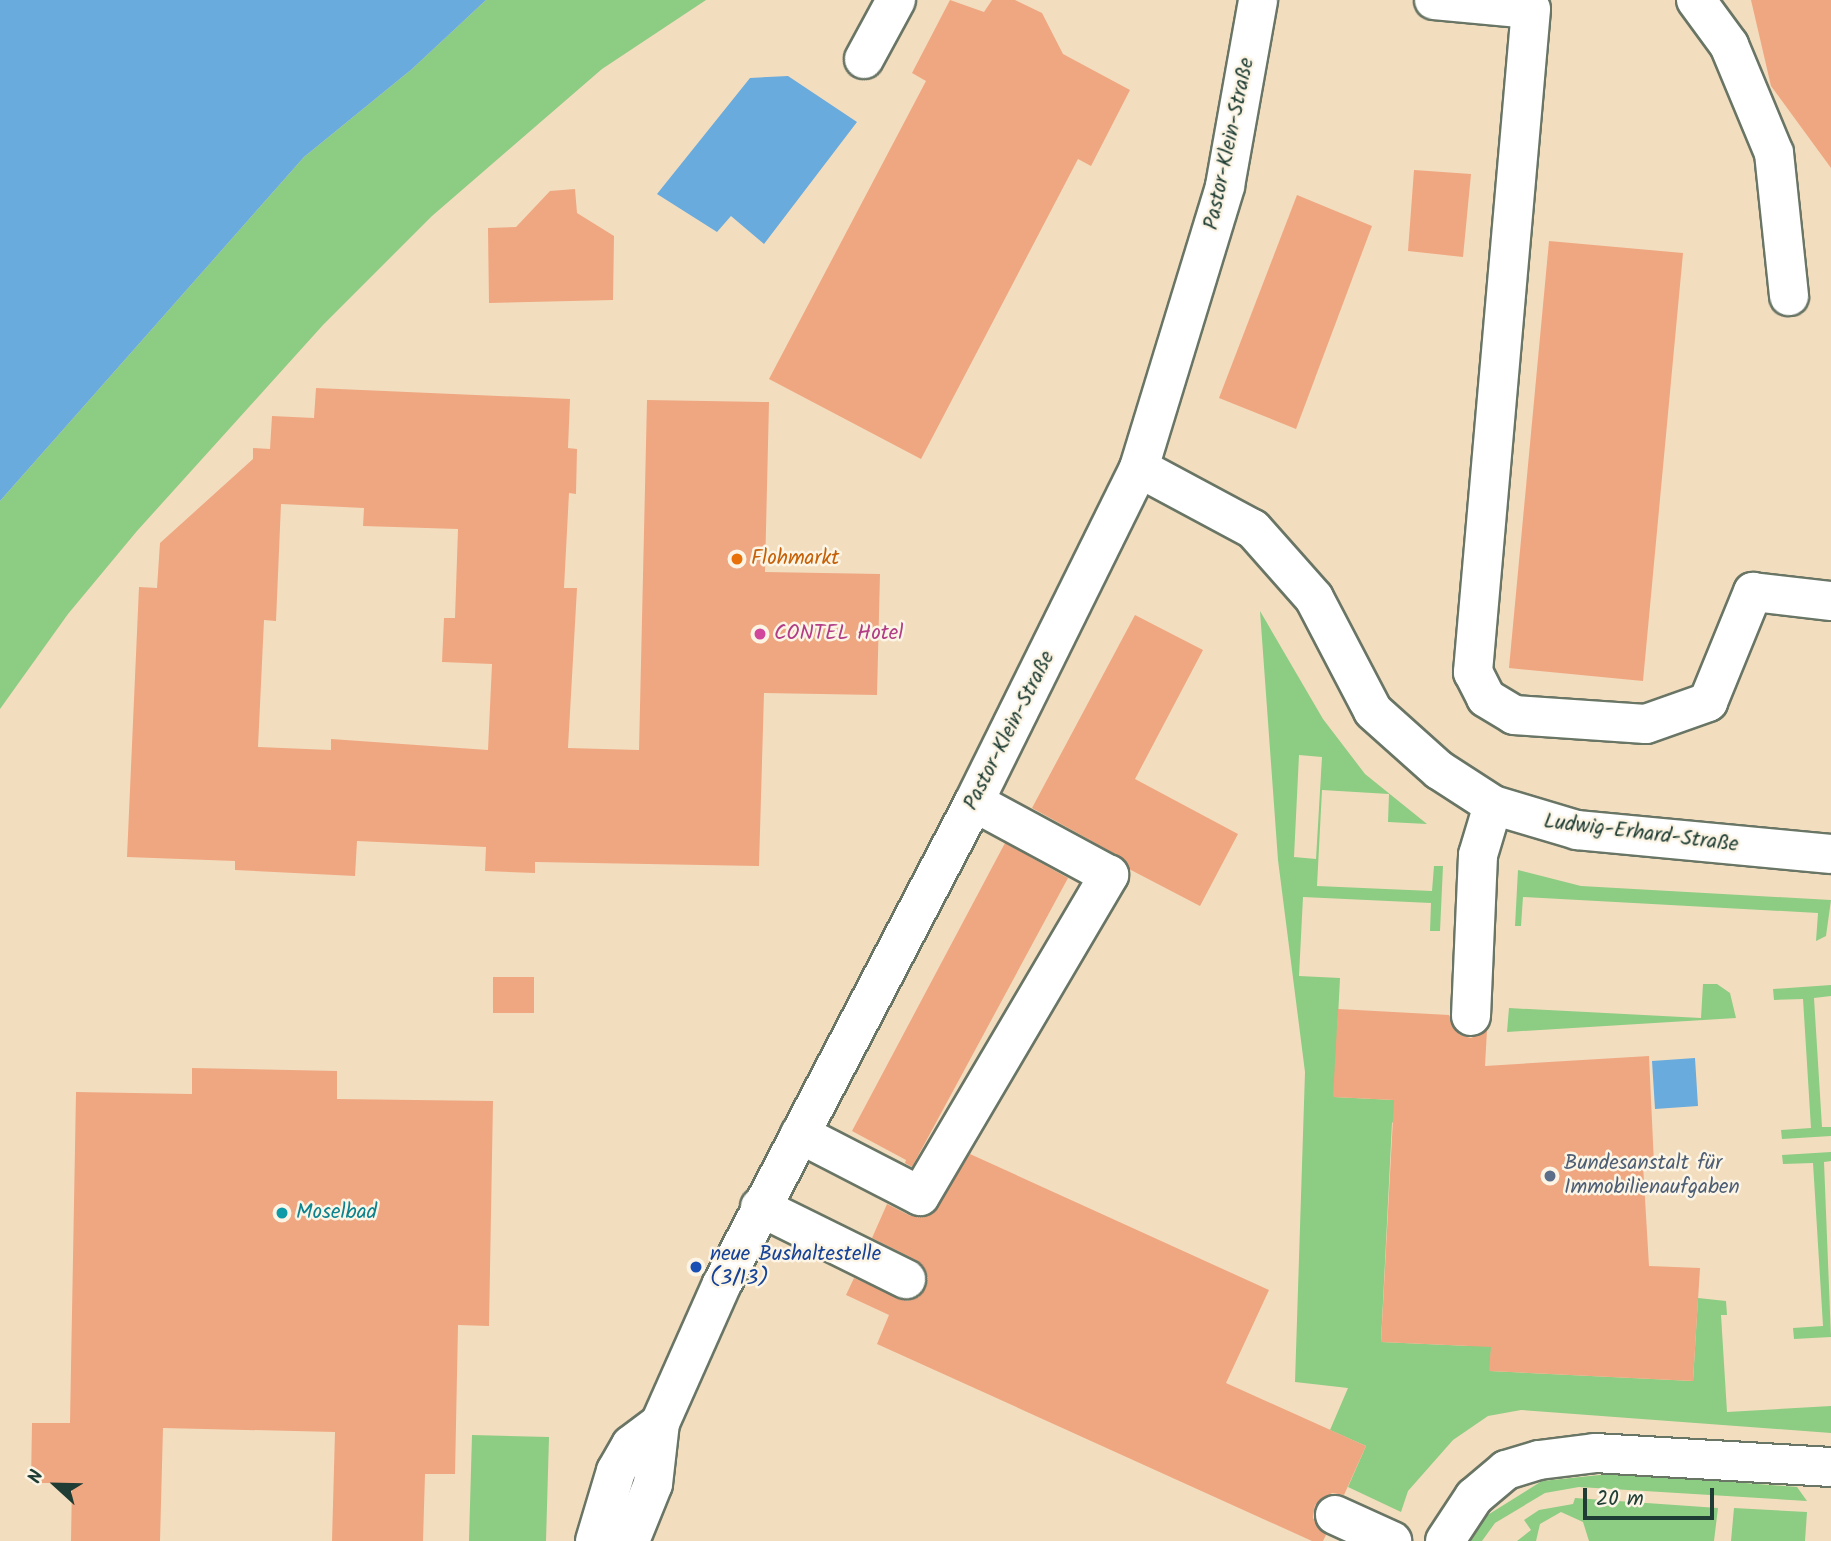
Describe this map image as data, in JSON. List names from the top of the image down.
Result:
{
  "streets": {
    "street": ["Pastor-Klein-Straße", "Ludwig-Erhard-Straße"]
  },
  "crossings": [
    ["Pastor-Klein-Straße", "Ludwig-Erhard-Straße"]
  ],
  "places": [
    "Flohmarkt",
    "CONTEL Hotel",
    "Bundesanstalt für Immobilienaufgaben",
    "Moselbad",
    "neue Bushaltestelle (3/13)"
  ],
  "scale_bar": "20 m",
  "north": "left"
}
